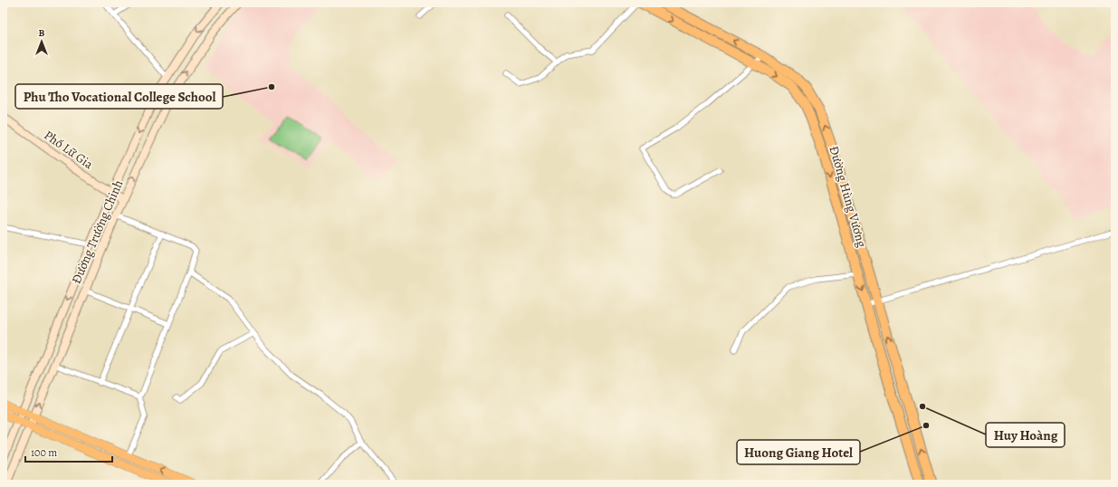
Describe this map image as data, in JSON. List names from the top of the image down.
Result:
{
  "streets": {
    "highway": ["Đường Hùng Vương"],
    "main road": ["Phố Lữ Gia", "Đường Trường Chinh"]
  },
  "crossings": [
    ["Phố Lữ Gia", "Đường Trường Chinh"]
  ],
  "places": ["Phu Tho Vocational College School", "Huy Hoàng", "Huong Giang Hotel"],
  "scale_bar": "100 m",
  "north": "top"
}
